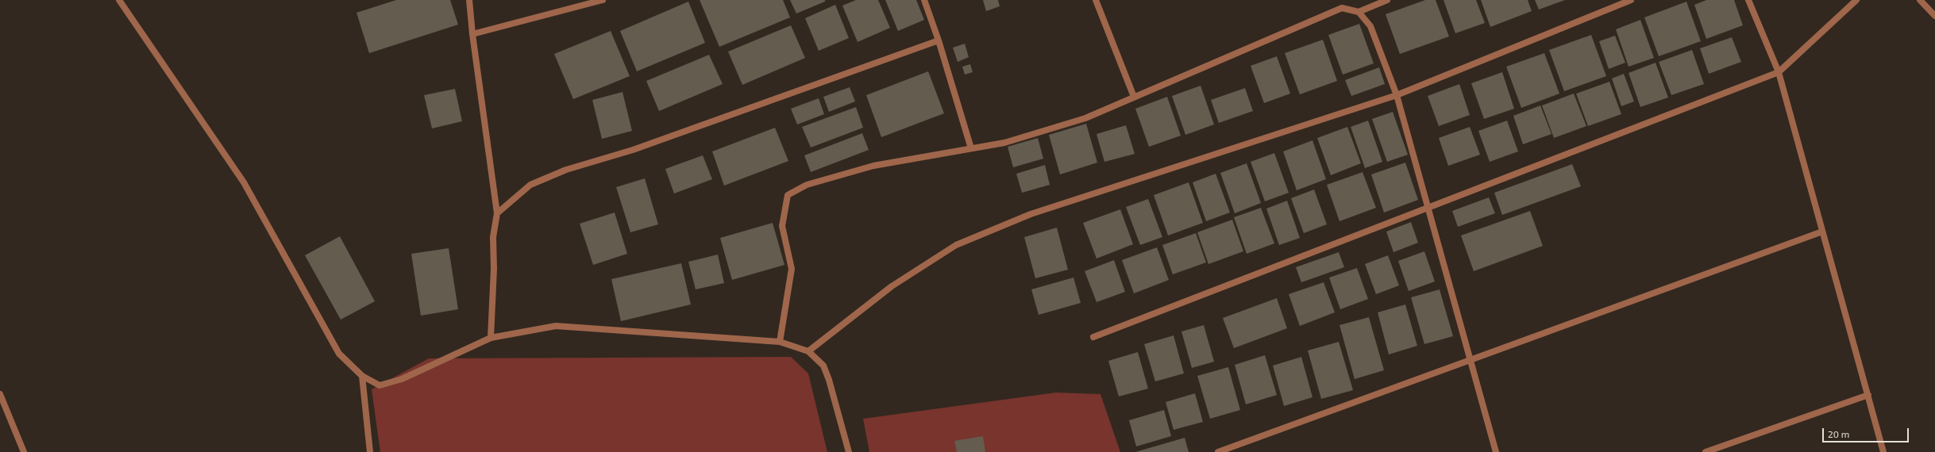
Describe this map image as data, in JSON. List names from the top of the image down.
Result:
{
  "scale_bar": "20 m"
}
